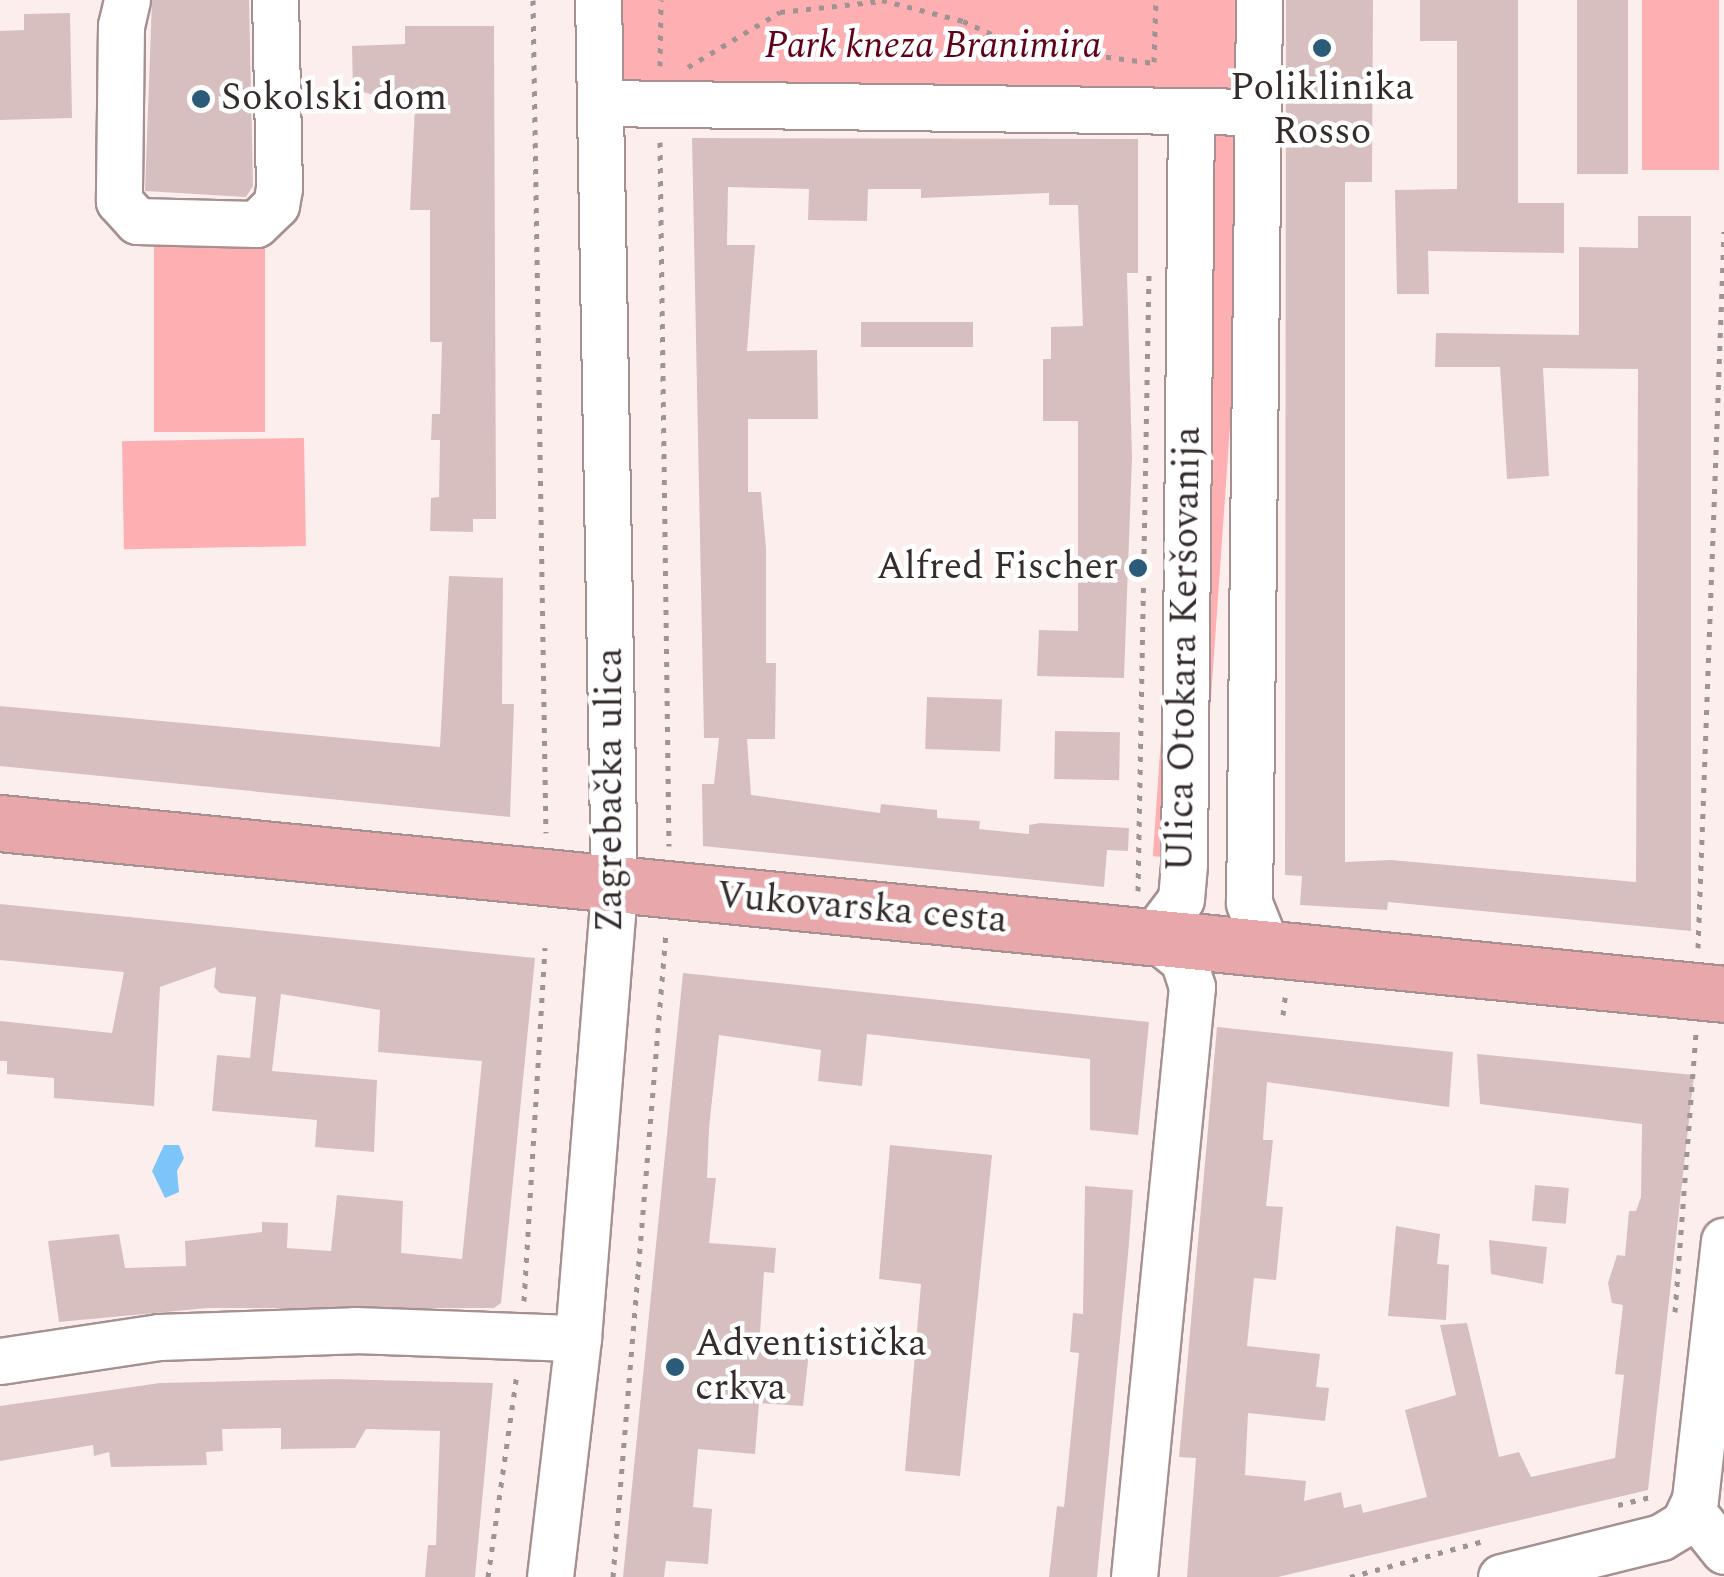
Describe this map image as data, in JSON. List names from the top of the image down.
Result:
{
  "streets": {
    "main road": ["Vukovarska cesta"],
    "street": ["Ulica Otokara Keršovanija", "Zagrebačka ulica"]
  },
  "crossings": [
    ["Ulica Otokara Keršovanija", "Vukovarska cesta"],
    ["Zagrebačka ulica", "Vukovarska cesta"]
  ],
  "parks": ["Park kneza Branimira"],
  "places": [
    "Poliklinika Rosso",
    "Sokolski dom",
    "Alfred Fischer",
    "Adventistička crkva"
  ]
}
